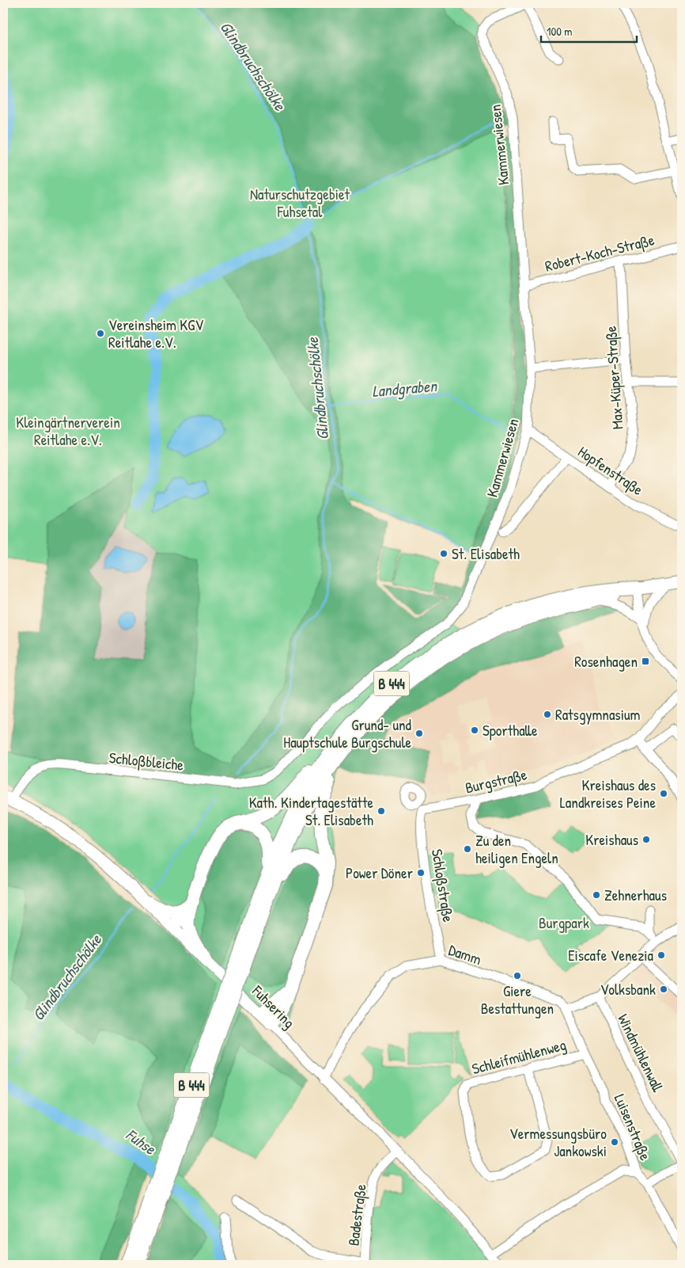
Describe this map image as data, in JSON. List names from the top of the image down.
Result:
{
  "streets": {
    "highway": ["B 444"],
    "main road": ["Fuhsering"],
    "street": [
      "Kammerwiesen",
      "Robert-Koch-Straße",
      "Max-Küper-Straße",
      "Hopfenstraße",
      "Schloßbleiche",
      "Burgstraße",
      "Schloßstraße",
      "Damm",
      "Windmühlenwall",
      "Schleifmühlenweg",
      "Luisenstraße",
      "Badestraße"
    ]
  },
  "crossings": [
    ["Kammerwiesen", "Robert-Koch-Straße"],
    ["Kammerwiesen", "Hopfenstraße"],
    ["Kammerwiesen", "Schloßbleiche"],
    ["Robert-Koch-Straße", "Max-Küper-Straße"],
    ["Max-Küper-Straße", "Hopfenstraße"],
    ["Schloßbleiche", "Fuhsering"],
    ["Burgstraße", "Schloßstraße"],
    ["Schloßstraße", "Damm"],
    ["Damm", "Fuhsering"],
    ["Damm", "Luisenstraße"],
    ["Fuhsering", "Badestraße"],
    ["Windmühlenwall", "Luisenstraße"],
    ["Schleifmühlenweg", "Luisenstraße"]
  ],
  "water": ["Glindbruchschölke", "Landgraben", "Fuhse"],
  "parks": ["Naturschutzgebiet Fuhsetal", "Kleingärtnerverein Reitlahe e.V.", "Burgpark"],
  "places": {
    "other": [
      "Vereinsheim KGV Reitlahe e.V.",
      "St. Elisabeth",
      "Ratsgymnasium",
      "Sporthalle",
      "Grund- und Hauptschule Burgschule",
      "Kreishaus des Landkreises Peine",
      "Kath. Kindertagestätte St. Elisabeth",
      "Kreishaus",
      "Zu den heiligen Engeln",
      "Power Döner",
      "Zehnerhaus",
      "Eiscafe Venezia",
      "Giere Bestattungen",
      "Volksbank",
      "Vermessungsbüro Jankowski"
    ],
    "transit": ["Rosenhagen"]
  },
  "scale_bar": "100 m"
}
